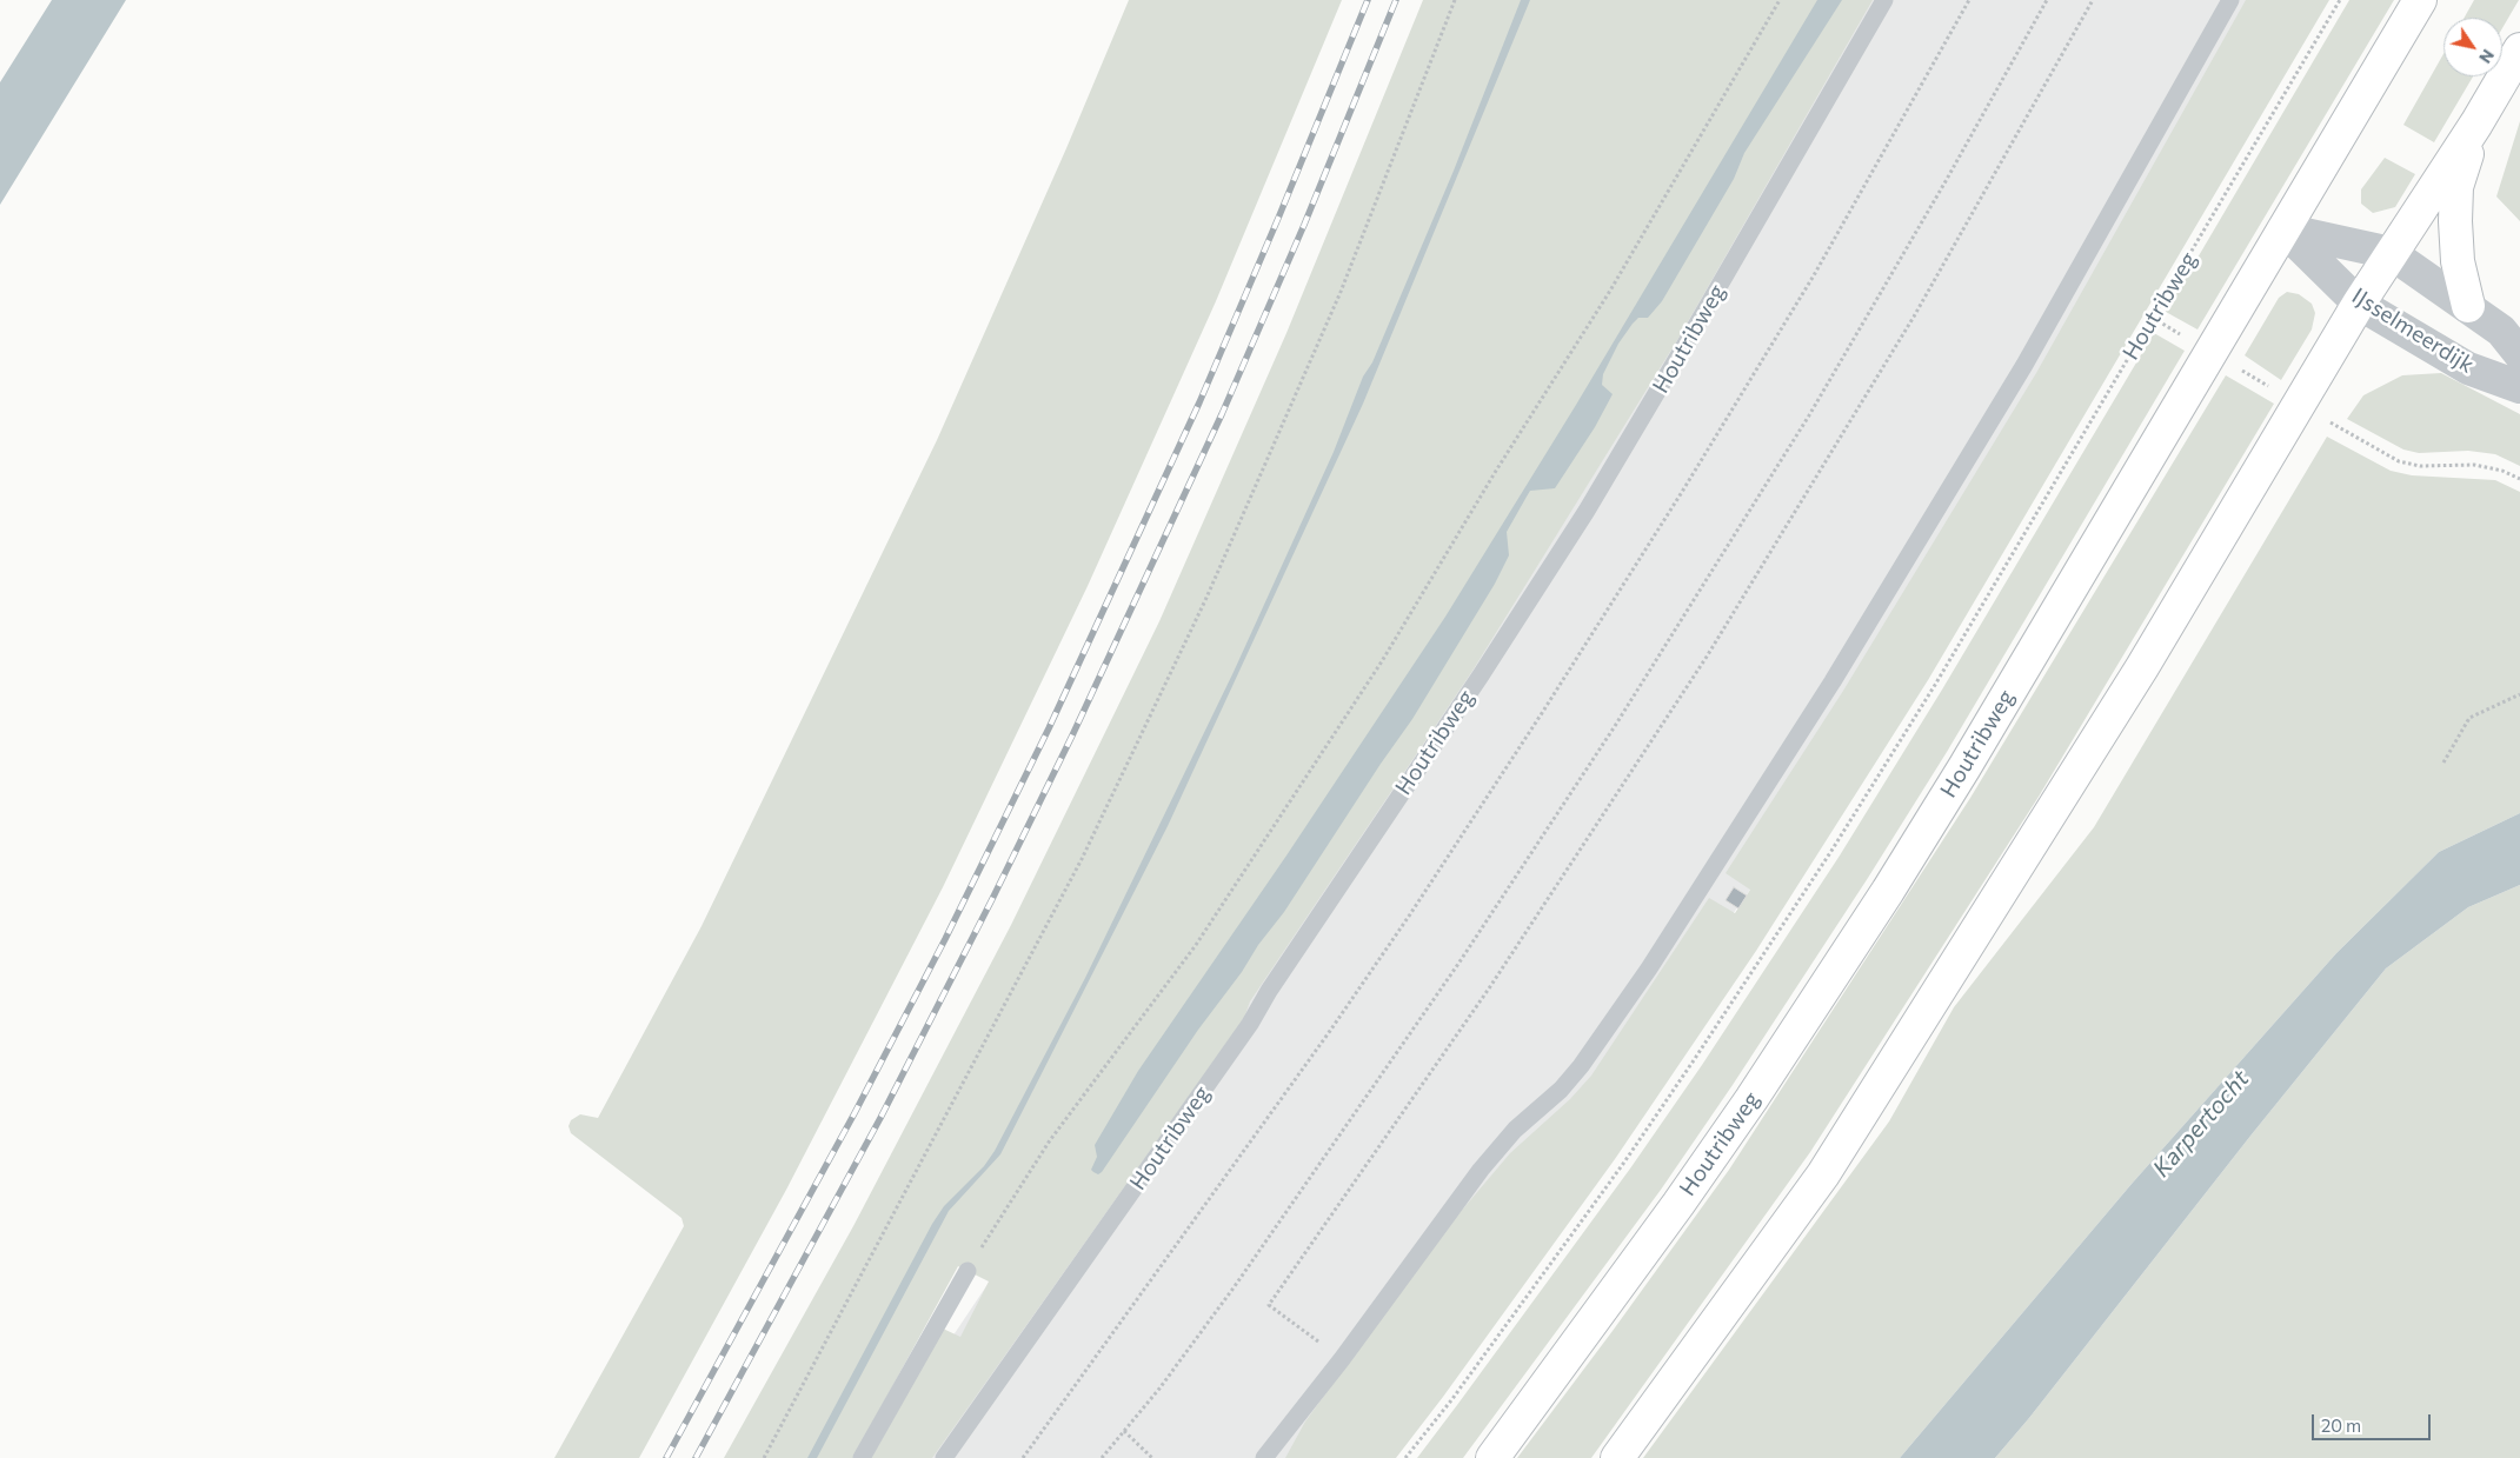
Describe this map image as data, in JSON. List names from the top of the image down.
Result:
{
  "streets": {
    "main road": ["Houtribweg"],
    "street": ["IJsselmeerdijk"]
  },
  "crossings": [
    ["Houtribweg", "IJsselmeerdijk"]
  ],
  "water": ["Karpertocht"],
  "scale_bar": "20 m",
  "north": "bottom right"
}
